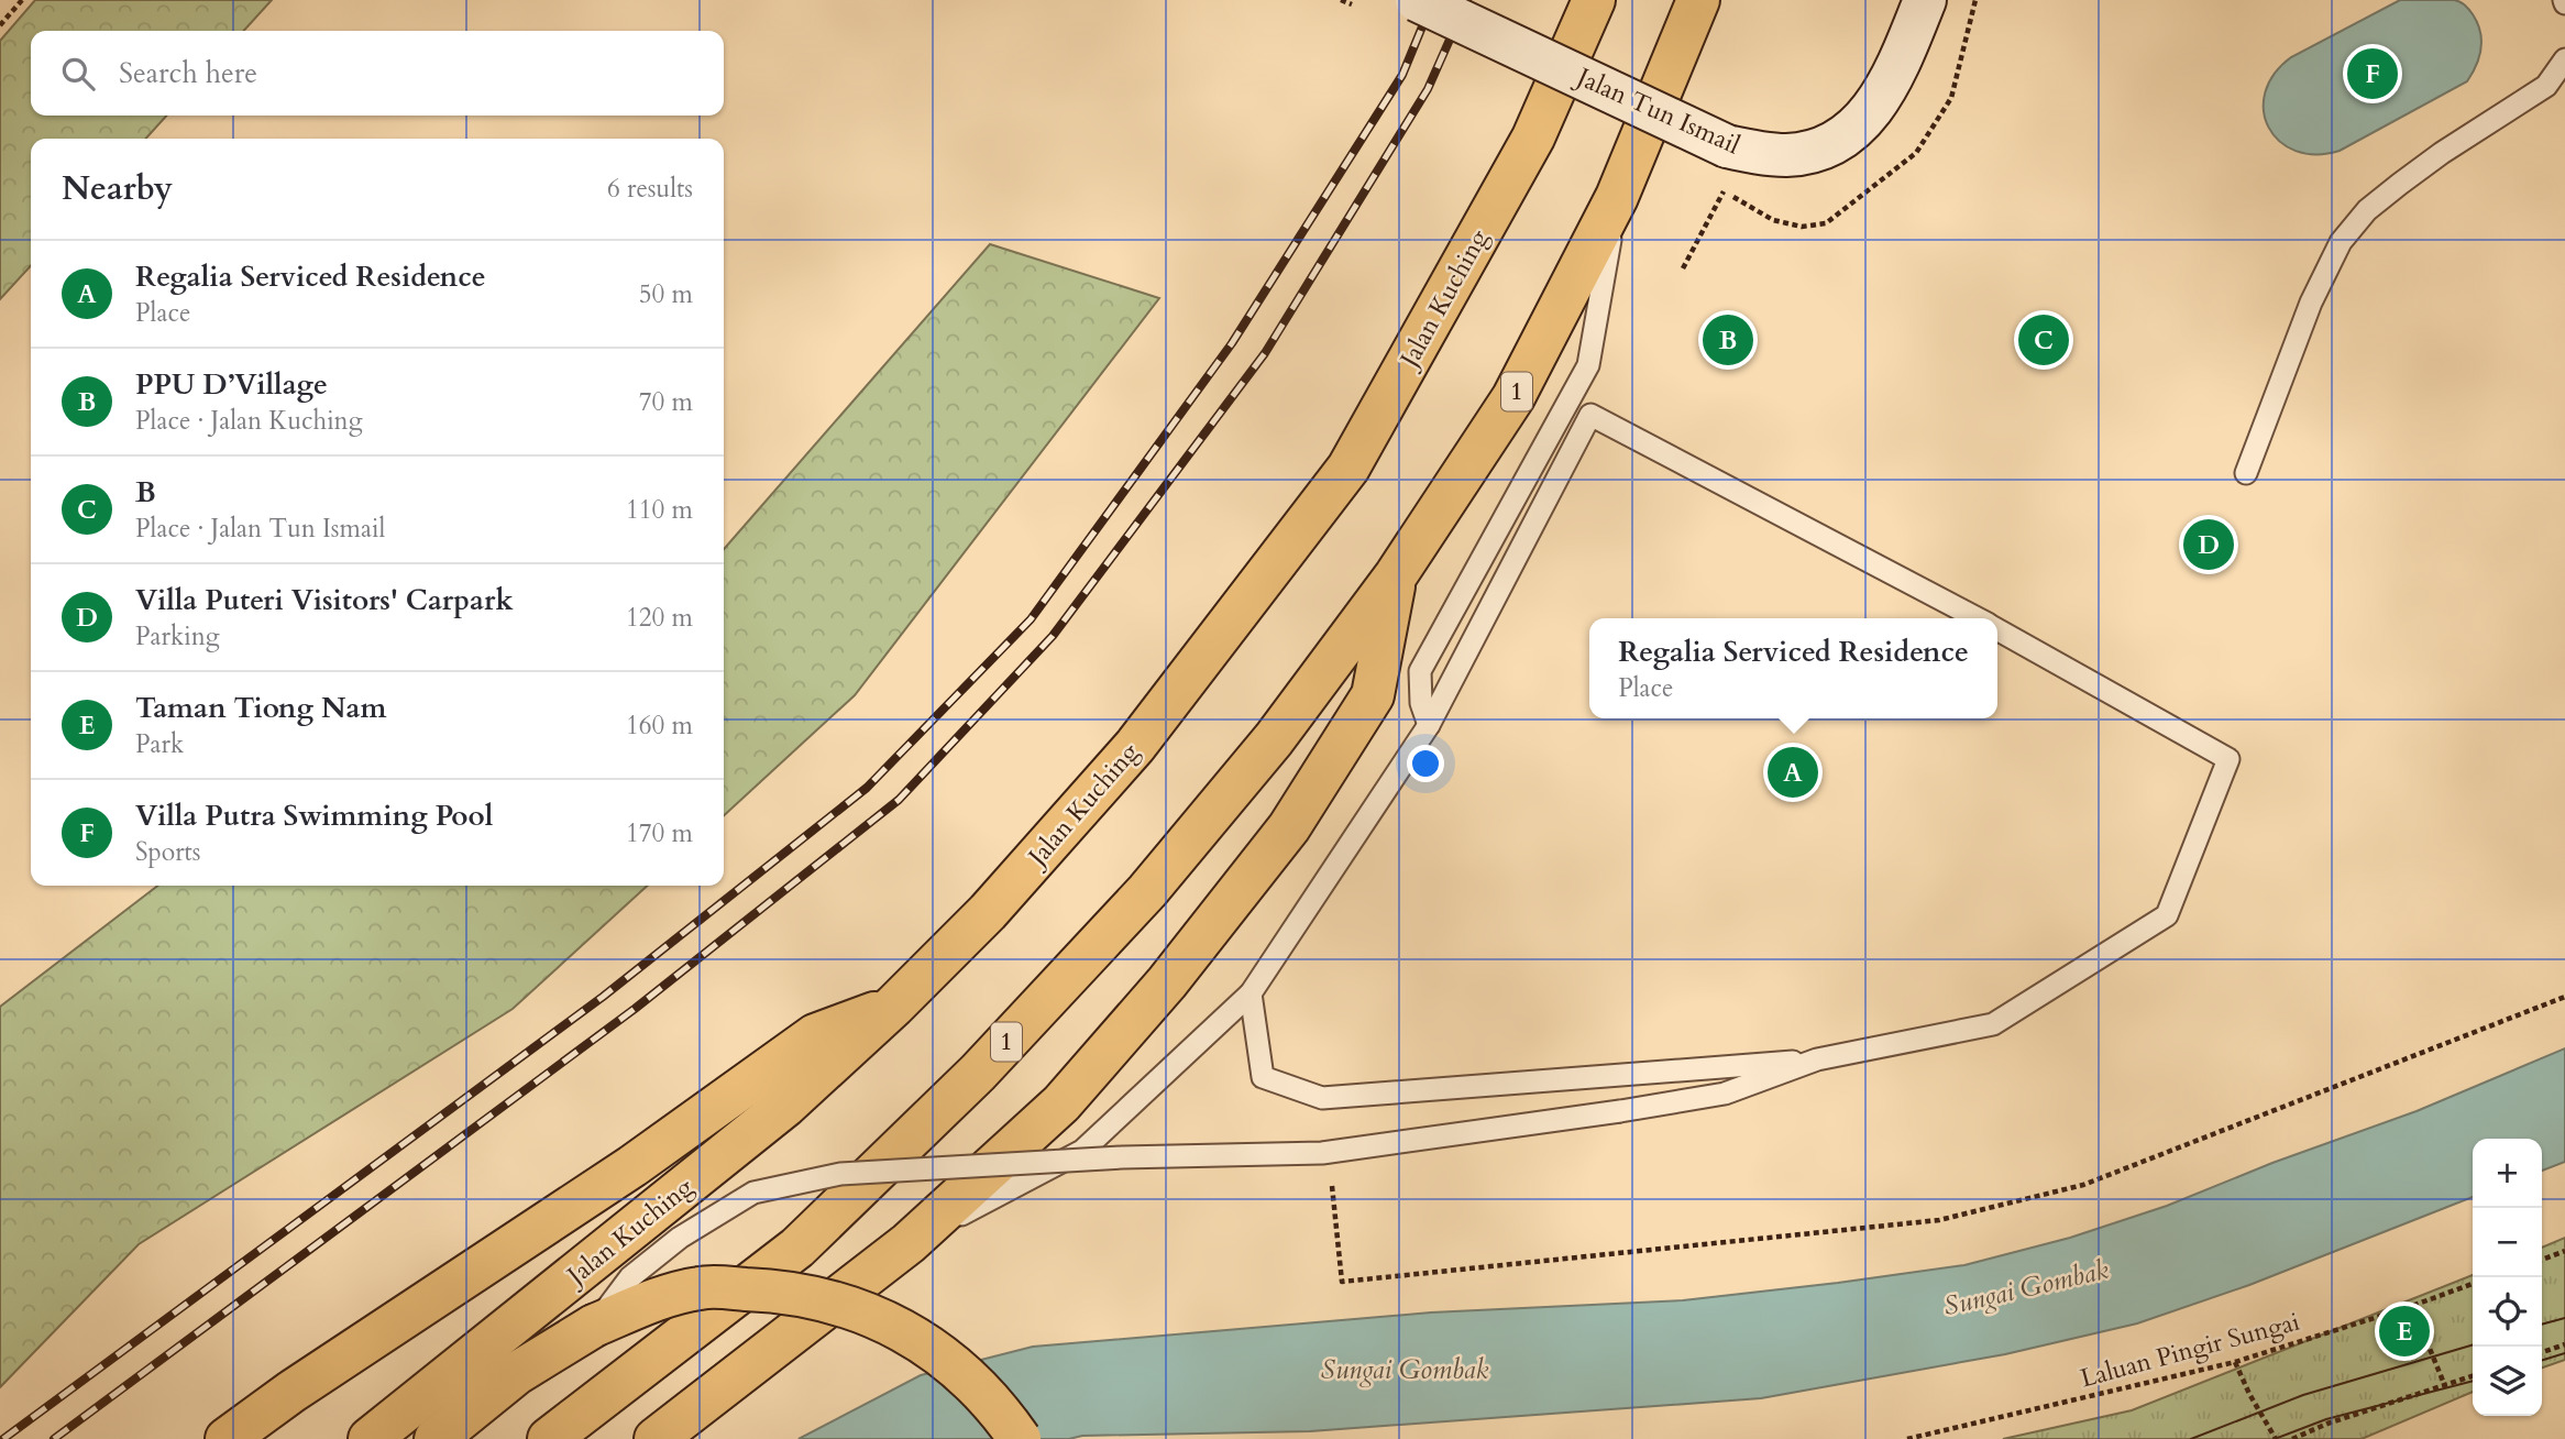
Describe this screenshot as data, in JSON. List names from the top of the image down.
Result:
{
  "streets": {
    "highway": ["Jalan Kuching", "1"],
    "street": ["Jalan Tun Ismail"],
    "path": ["Laluan Pingir Sungai"]
  },
  "water": ["Sungai Gombak"],
  "page": {
    "search": "Search here",
    "pins": [
      "F",
      "B",
      "C",
      "D",
      "A",
      "E"
    ],
    "heading": ["Nearby", "6 results"],
    "list": [
      {
        "mark": "A",
        "name": "Regalia Serviced Residence",
        "note": "Place",
        "value": "50 m"
      },
      {
        "mark": "B",
        "name": "PPU D’Village",
        "note": "Place · Jalan Kuching",
        "value": "70 m"
      },
      {
        "mark": "C",
        "name": "B",
        "note": "Place · Jalan Tun Ismail",
        "value": "110 m"
      },
      {
        "mark": "D",
        "name": "Villa Puteri Visitors' Carpark",
        "note": "Parking",
        "value": "120 m"
      },
      {
        "mark": "E",
        "name": "Taman Tiong Nam",
        "note": "Park",
        "value": "160 m"
      },
      {
        "mark": "F",
        "name": "Villa Putra Swimming Pool",
        "note": "Sports",
        "value": "170 m"
      }
    ],
    "popup": ["Regalia Serviced Residence", "Place"],
    "map_buttons": ["+", "−"]
  }
}
